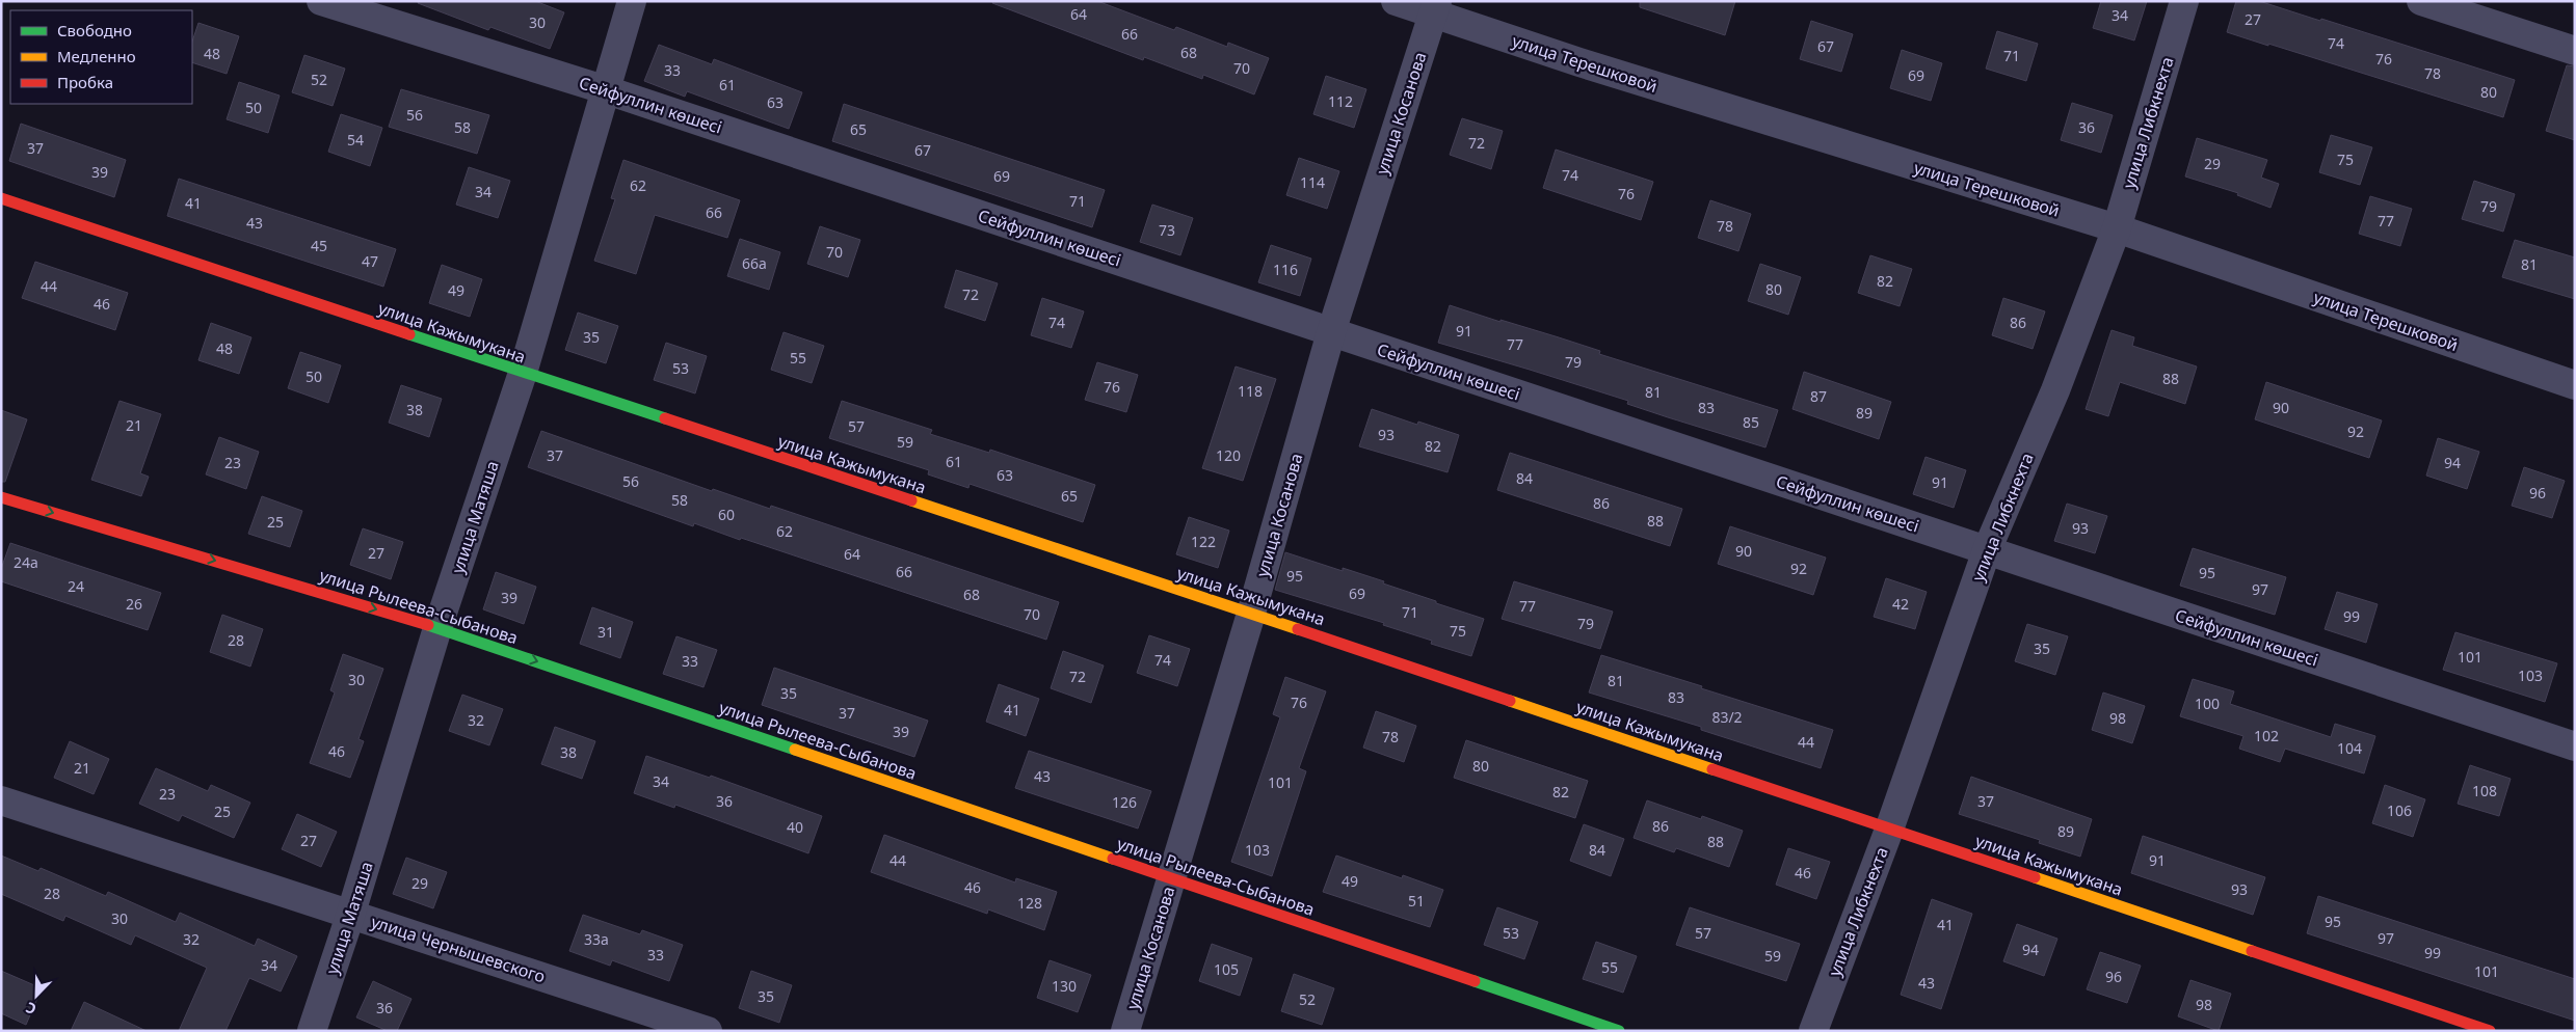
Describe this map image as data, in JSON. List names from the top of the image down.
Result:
{
  "streets": {
    "street": [
      "улица Терешковой",
      "Сейфуллин көшесі",
      "улица Косанова",
      "улица Либкнехта",
      "улица Кажымукана",
      "улица Матяша",
      "улица Рылеева-Сыбанова",
      "улица Чернышевского"
    ]
  },
  "crossings": [
    ["улица Терешковой", "улица Косанова"],
    ["улица Терешковой", "улица Либкнехта"],
    ["Сейфуллин көшесі", "улица Косанова"],
    ["Сейфуллин көшесі", "улица Либкнехта"],
    ["Сейфуллин көшесі", "улица Матяша"],
    ["улица Косанова", "улица Кажымукана"],
    ["улица Косанова", "улица Рылеева-Сыбанова"],
    ["улица Либкнехта", "улица Кажымукана"],
    ["улица Кажымукана", "улица Матяша"],
    ["улица Матяша", "улица Рылеева-Сыбанова"],
    ["улица Матяша", "улица Чернышевского"]
  ],
  "one_way": ["улица Рылеева-Сыбанова"],
  "house_numbers": [
    "64",
    "34",
    "27",
    "30",
    "66",
    "74",
    "67",
    "68",
    "48",
    "71",
    "76",
    "70",
    "33",
    "78",
    "69",
    "52",
    "61",
    "80",
    "112",
    "63",
    "50",
    "56",
    "58",
    "36",
    "65",
    "54",
    "72",
    "37",
    "67",
    "75",
    "29",
    "39",
    "74",
    "69",
    "114",
    "62",
    "34",
    "76",
    "71",
    "41",
    "79",
    "66",
    "77",
    "43",
    "78",
    "73",
    "45",
    "70",
    "47",
    "66а",
    "81",
    "116",
    "82",
    "44",
    "80",
    "49",
    "72",
    "46",
    "74",
    "86",
    "91",
    "35",
    "77",
    "48",
    "55",
    "79",
    "53",
    "50",
    "88",
    "76",
    "118",
    "81",
    "87",
    "83",
    "90",
    "38",
    "89",
    "85",
    "21",
    "57",
    "92",
    "93",
    "59",
    "82",
    "37",
    "120",
    "61",
    "23",
    "94",
    "63",
    "84",
    "56",
    "91",
    "96",
    "65",
    "58",
    "86",
    "60",
    "88",
    "25",
    "93",
    "62",
    "122",
    "90",
    "27",
    "64",
    "24а",
    "92",
    "66",
    "95",
    "95",
    "24",
    "97",
    "69",
    "68",
    "39",
    "26",
    "42",
    "77",
    "71",
    "70",
    "99",
    "79",
    "75",
    "31",
    "28",
    "35",
    "101",
    "74",
    "33",
    "103",
    "72",
    "30",
    "81",
    "35",
    "83",
    "76",
    "100",
    "41",
    "37",
    "83/2",
    "98",
    "32",
    "39",
    "102",
    "78",
    "44",
    "104",
    "46",
    "38",
    "80",
    "21",
    "43",
    "34",
    "101",
    "108",
    "82",
    "23",
    "36",
    "37",
    "126",
    "106",
    "25",
    "86",
    "40",
    "89",
    "27",
    "88",
    "103",
    "84",
    "44",
    "91",
    "46",
    "49",
    "29",
    "46",
    "93",
    "28",
    "51",
    "128",
    "30",
    "95",
    "41",
    "53",
    "57",
    "97",
    "32",
    "33а",
    "94",
    "99",
    "33",
    "59",
    "34",
    "55",
    "105",
    "101",
    "96",
    "43",
    "130",
    "35",
    "52",
    "98",
    "36"
  ],
  "legend": ["Свободно", "Медленно", "Пробка"],
  "north": "bottom left"
}
